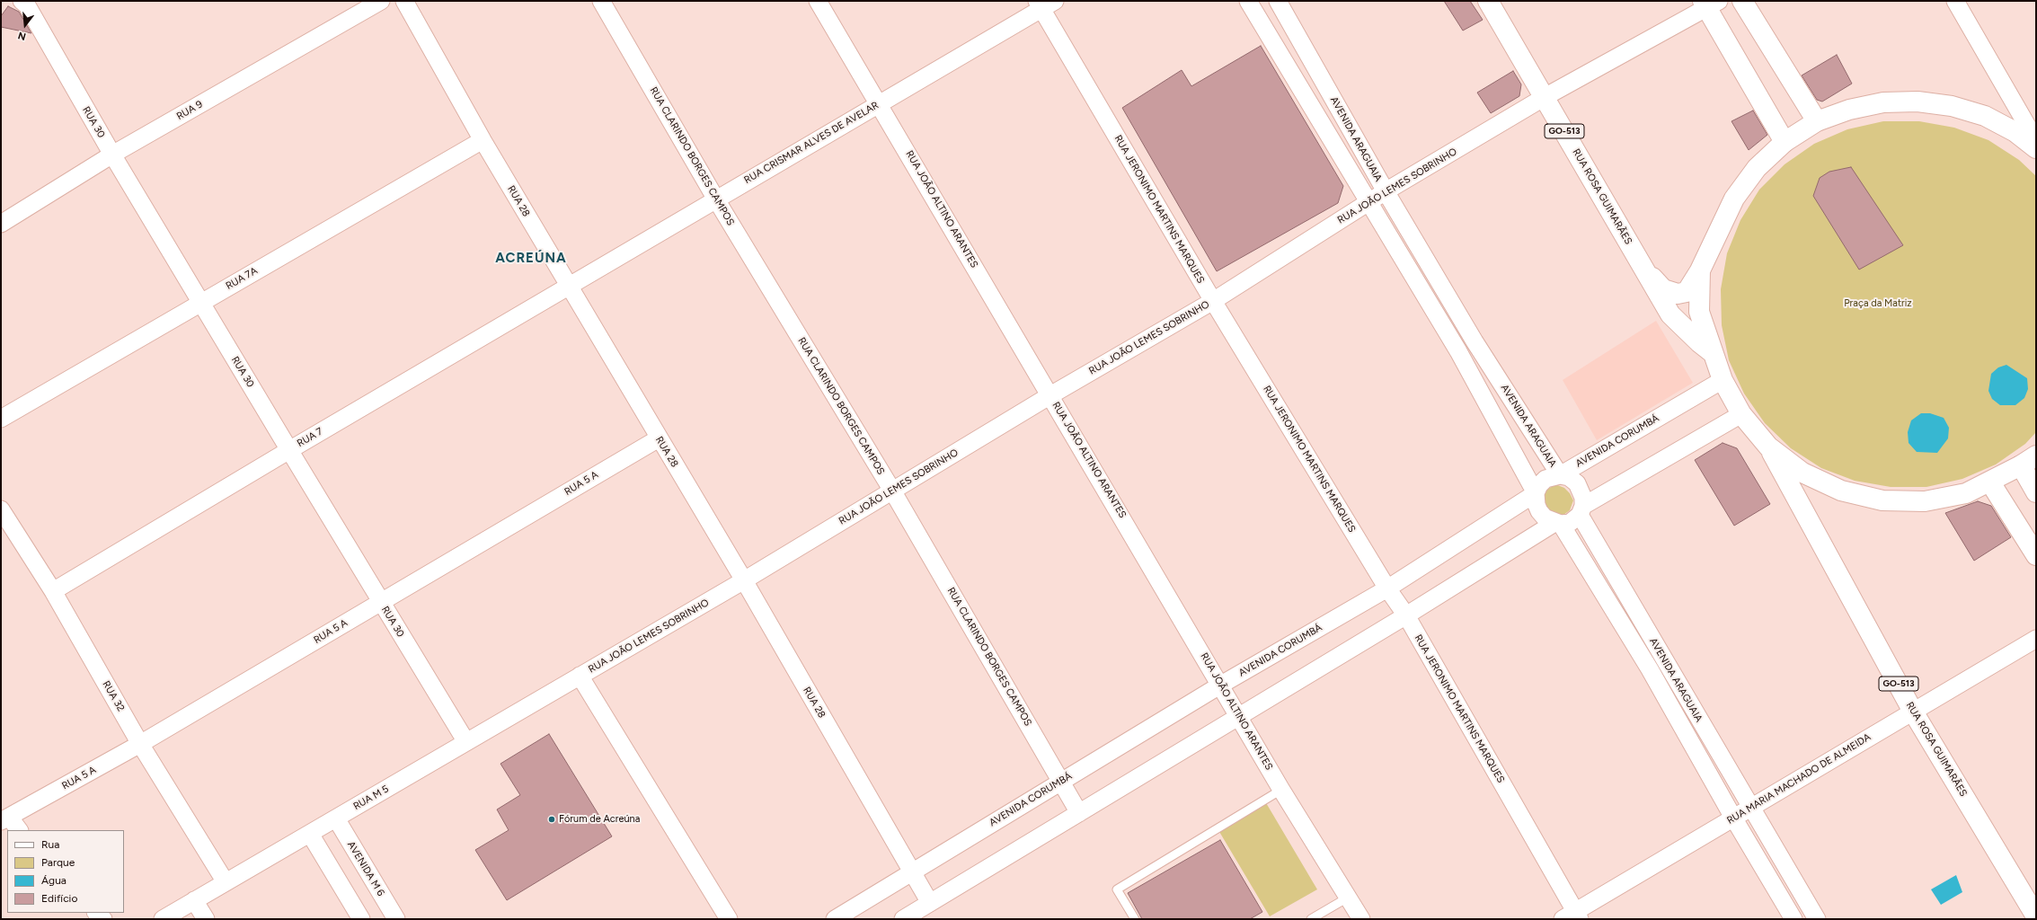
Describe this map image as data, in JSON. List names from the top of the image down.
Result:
{
  "streets": {
    "main road": ["GO-513", "RUA ROSA GUIMARÃES"],
    "street": [
      "RUA 9",
      "RUA 30",
      "AVENIDA ARAGUAIA",
      "RUA CRISMAR ALVES DE AVELAR",
      "RUA CLARINDO BORGES CAMPOS",
      "RUA JOÃO LEMES SOBRINHO",
      "RUA 28",
      "RUA JOÃO ALTINO ARANTES",
      "RUA JERONIMO MARTINS MARQUES",
      "RUA 7A",
      "RUA 7",
      "AVENIDA CORUMBÁ",
      "RUA 5 A",
      "RUA 32",
      "RUA MARIA MACHADO DE ALMEIDA",
      "RUA M 5",
      "AVENIDA M 6"
    ]
  },
  "crossings": [
    ["RUA 9", "RUA 30"],
    ["RUA 30", "RUA 7A"],
    ["RUA 30", "RUA 7"],
    ["RUA 30", "RUA 5 A"],
    ["RUA 30", "RUA M 5"],
    ["AVENIDA ARAGUAIA", "RUA JOÃO LEMES SOBRINHO"],
    ["AVENIDA ARAGUAIA", "AVENIDA CORUMBÁ"],
    ["AVENIDA ARAGUAIA", "RUA MARIA MACHADO DE ALMEIDA"],
    ["RUA CRISMAR ALVES DE AVELAR", "RUA CLARINDO BORGES CAMPOS"],
    ["RUA CRISMAR ALVES DE AVELAR", "RUA 28"],
    ["RUA CRISMAR ALVES DE AVELAR", "RUA JOÃO ALTINO ARANTES"],
    ["RUA CRISMAR ALVES DE AVELAR", "RUA JERONIMO MARTINS MARQUES"],
    ["RUA CRISMAR ALVES DE AVELAR", "RUA 7"],
    ["RUA CLARINDO BORGES CAMPOS", "RUA JOÃO LEMES SOBRINHO"],
    ["RUA CLARINDO BORGES CAMPOS", "AVENIDA CORUMBÁ"],
    ["RUA JOÃO LEMES SOBRINHO", "RUA ROSA GUIMARÃES"],
    ["RUA JOÃO LEMES SOBRINHO", "RUA 28"],
    ["RUA JOÃO LEMES SOBRINHO", "RUA JOÃO ALTINO ARANTES"],
    ["RUA JOÃO LEMES SOBRINHO", "RUA JERONIMO MARTINS MARQUES"],
    ["RUA JOÃO LEMES SOBRINHO", "RUA M 5"],
    ["RUA ROSA GUIMARÃES", "RUA MARIA MACHADO DE ALMEIDA"],
    ["RUA 28", "RUA 7A"],
    ["RUA 28", "RUA 7"],
    ["RUA 28", "AVENIDA CORUMBÁ"],
    ["RUA 28", "RUA 5 A"],
    ["RUA JOÃO ALTINO ARANTES", "AVENIDA CORUMBÁ"],
    ["RUA JERONIMO MARTINS MARQUES", "AVENIDA CORUMBÁ"],
    ["RUA JERONIMO MARTINS MARQUES", "RUA MARIA MACHADO DE ALMEIDA"],
    ["RUA 7", "RUA 32"],
    ["RUA 5 A", "RUA 32"],
    ["RUA 32", "RUA M 5"],
    ["RUA M 5", "AVENIDA M 6"]
  ],
  "districts": ["ACREÚNA"],
  "parks": ["Praça da Matriz"],
  "places": ["Fórum de Acreúna"],
  "legend": [
    "Rua",
    "Parque",
    "Água",
    "Edifício"
  ],
  "north": "bottom"
}
